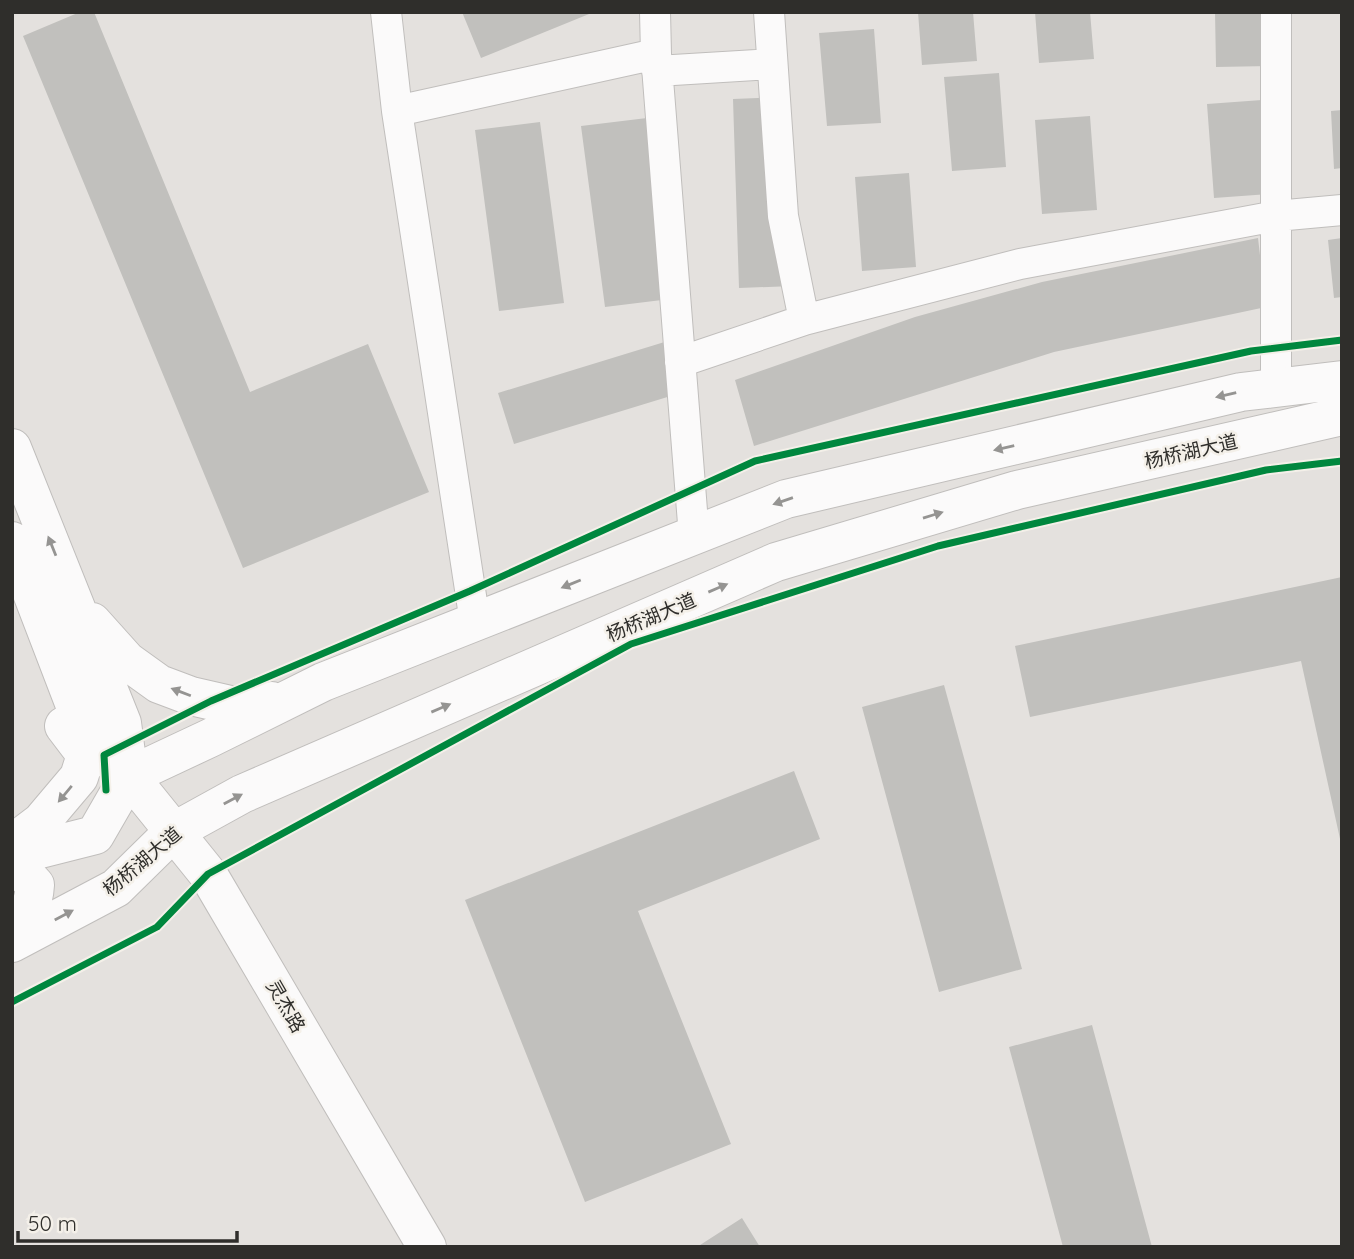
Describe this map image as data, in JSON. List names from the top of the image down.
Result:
{
  "streets": {
    "main road": ["杨桥湖大道", "灵杰路"]
  },
  "crossings": [
    ["杨桥湖大道", "灵杰路"]
  ],
  "scale_bar": "50 m"
}
